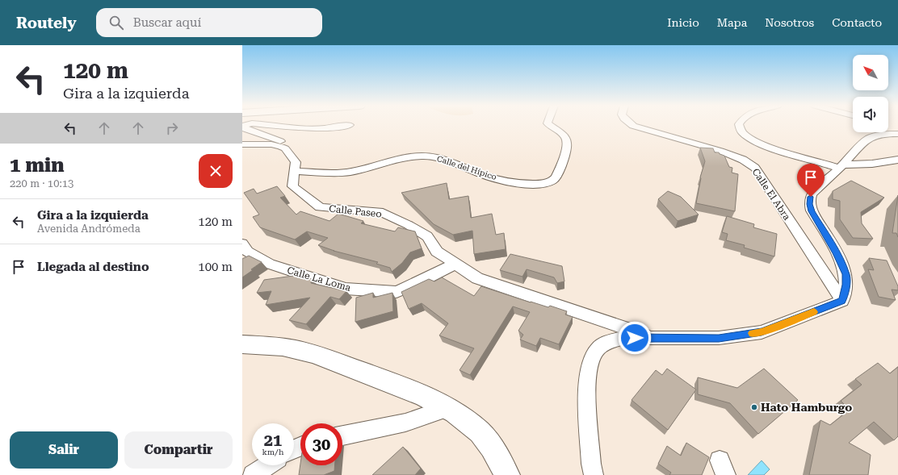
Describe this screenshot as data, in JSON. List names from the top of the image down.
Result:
{
  "streets": {
    "street": [
      "Calle del Hípico",
      "Calle El Abra",
      "Calle Paseo",
      "Calle La Loma"
    ]
  },
  "crossings": [
    ["Calle del Hípico", "Calle Paseo"],
    ["Calle Paseo", "Calle La Loma"]
  ],
  "places": ["Hato Hamburgo"],
  "north": "top left",
  "page": {
    "header": "Routely",
    "search": "Buscar aquí",
    "nav": [
      "Inicio",
      "Mapa",
      "Nosotros",
      "Contacto"
    ],
    "turn": ["120 m", "Gira a la izquierda"],
    "heading": ["1 min", "220 m · 10:13"],
    "list": [
      {
        "name": "Gira a la izquierda",
        "note": "Avenida Andrómeda",
        "value": "120 m"
      },
      {
        "name": "Llegada al destino",
        "value": "100 m"
      }
    ],
    "speed": "21 km/h",
    "limit": "30",
    "buttons": ["Salir", "Compartir"]
  }
}
